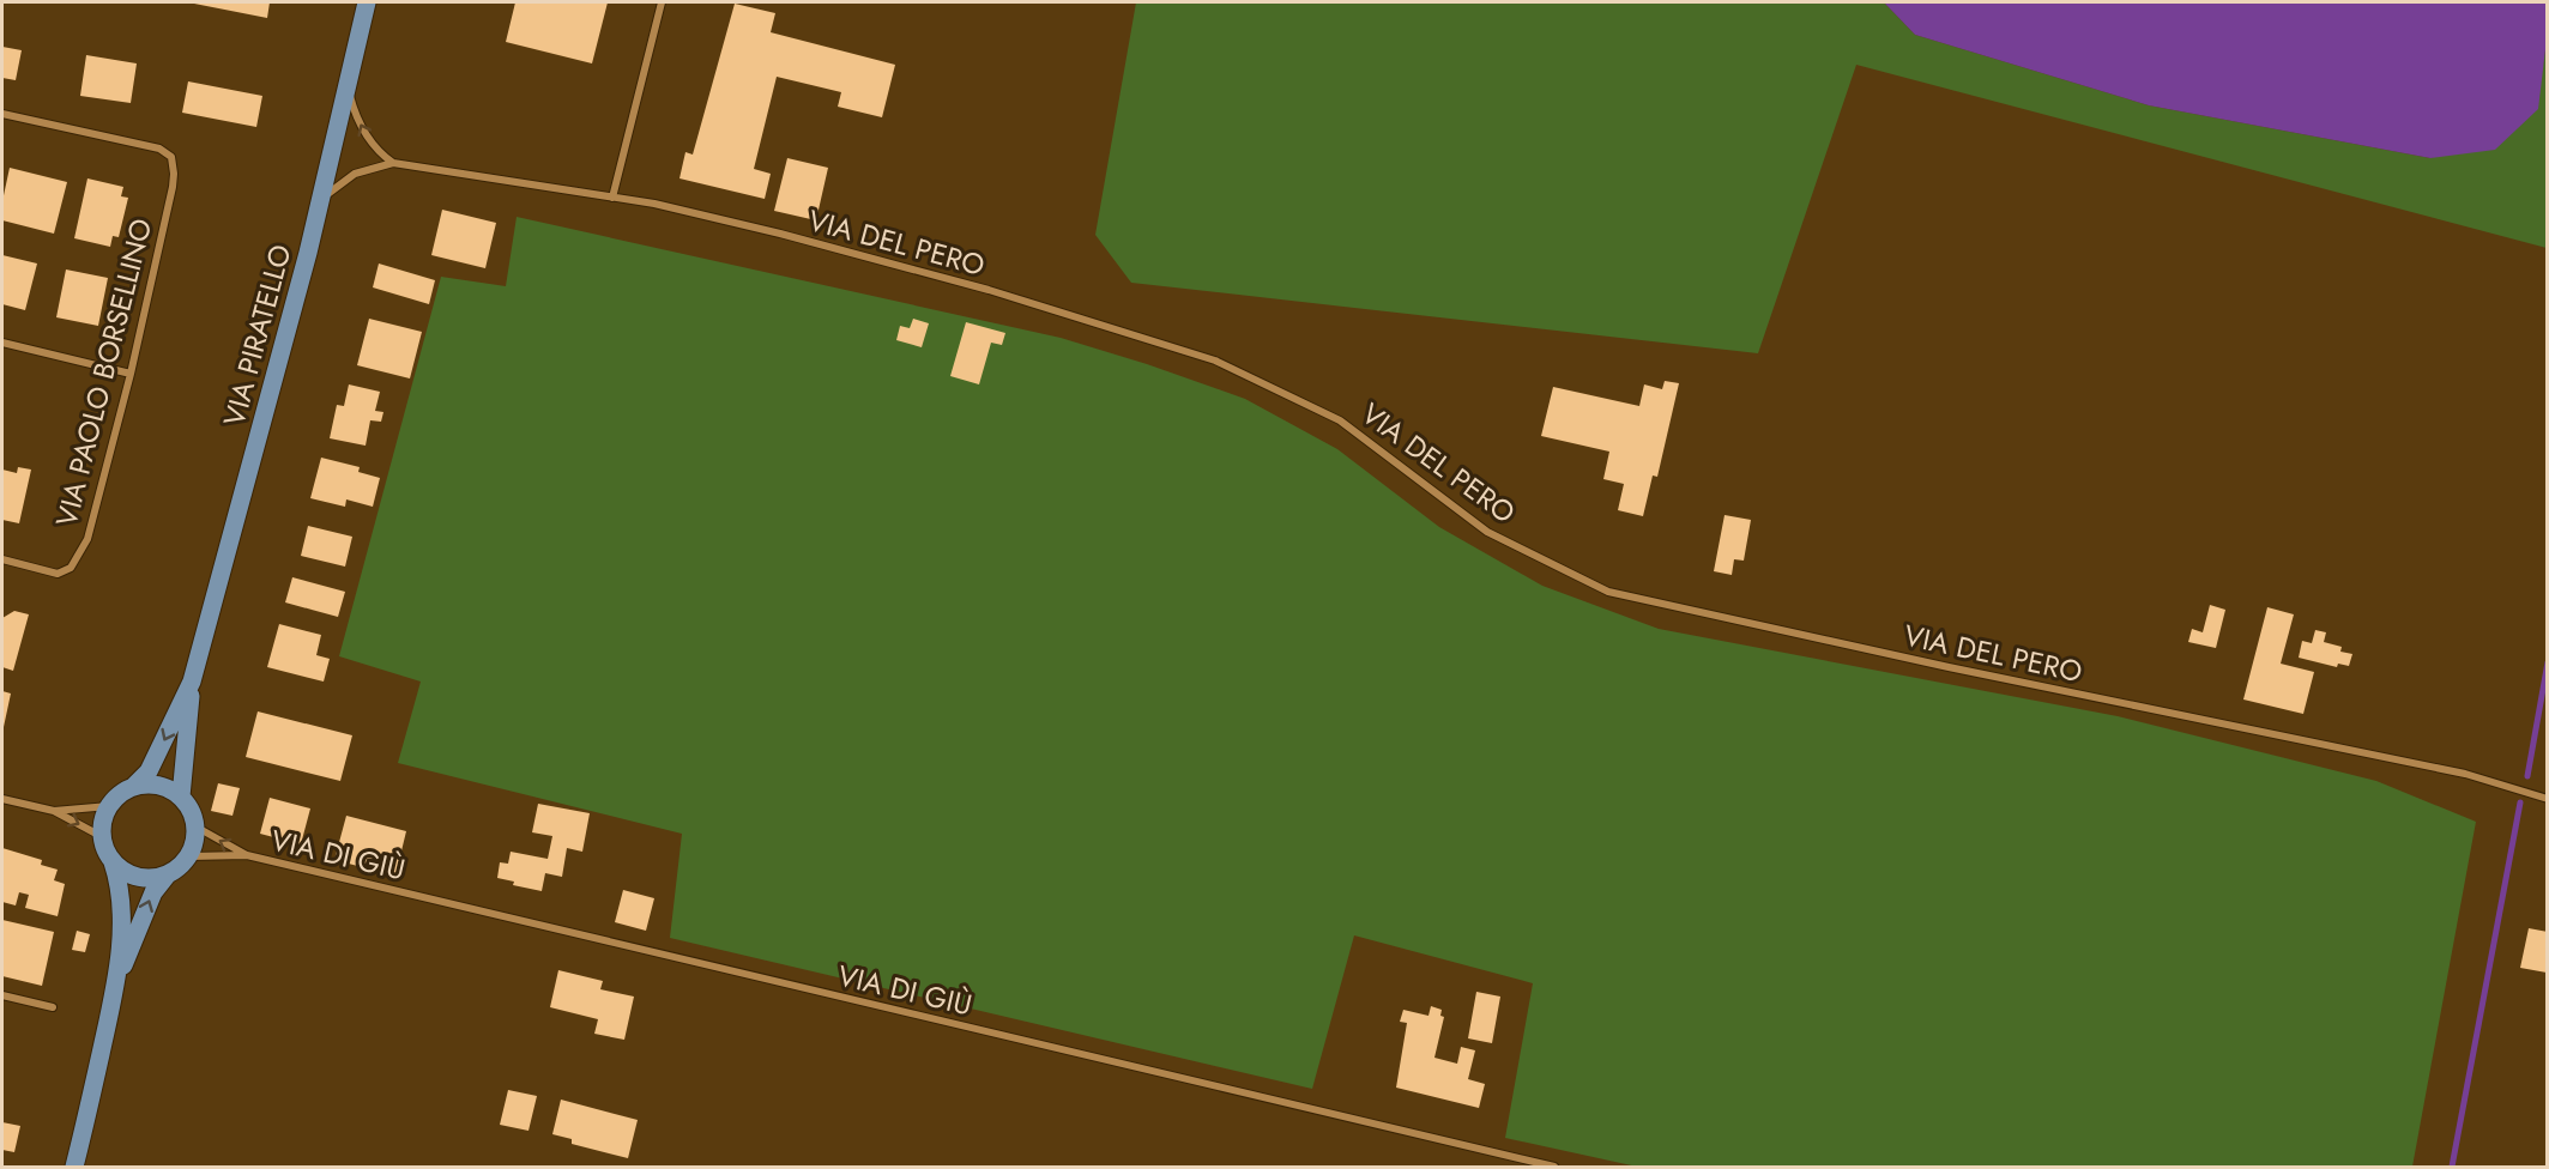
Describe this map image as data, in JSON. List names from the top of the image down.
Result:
{
  "streets": {
    "main road": ["VIA PIRATELLO"],
    "street": ["VIA DEL PERO", "VIA PAOLO BORSELLINO", "VIA DI GIÙ"]
  },
  "crossings": [
    ["VIA DEL PERO", "VIA PIRATELLO"],
    ["VIA PIRATELLO", "VIA DI GIÙ"]
  ]
}
